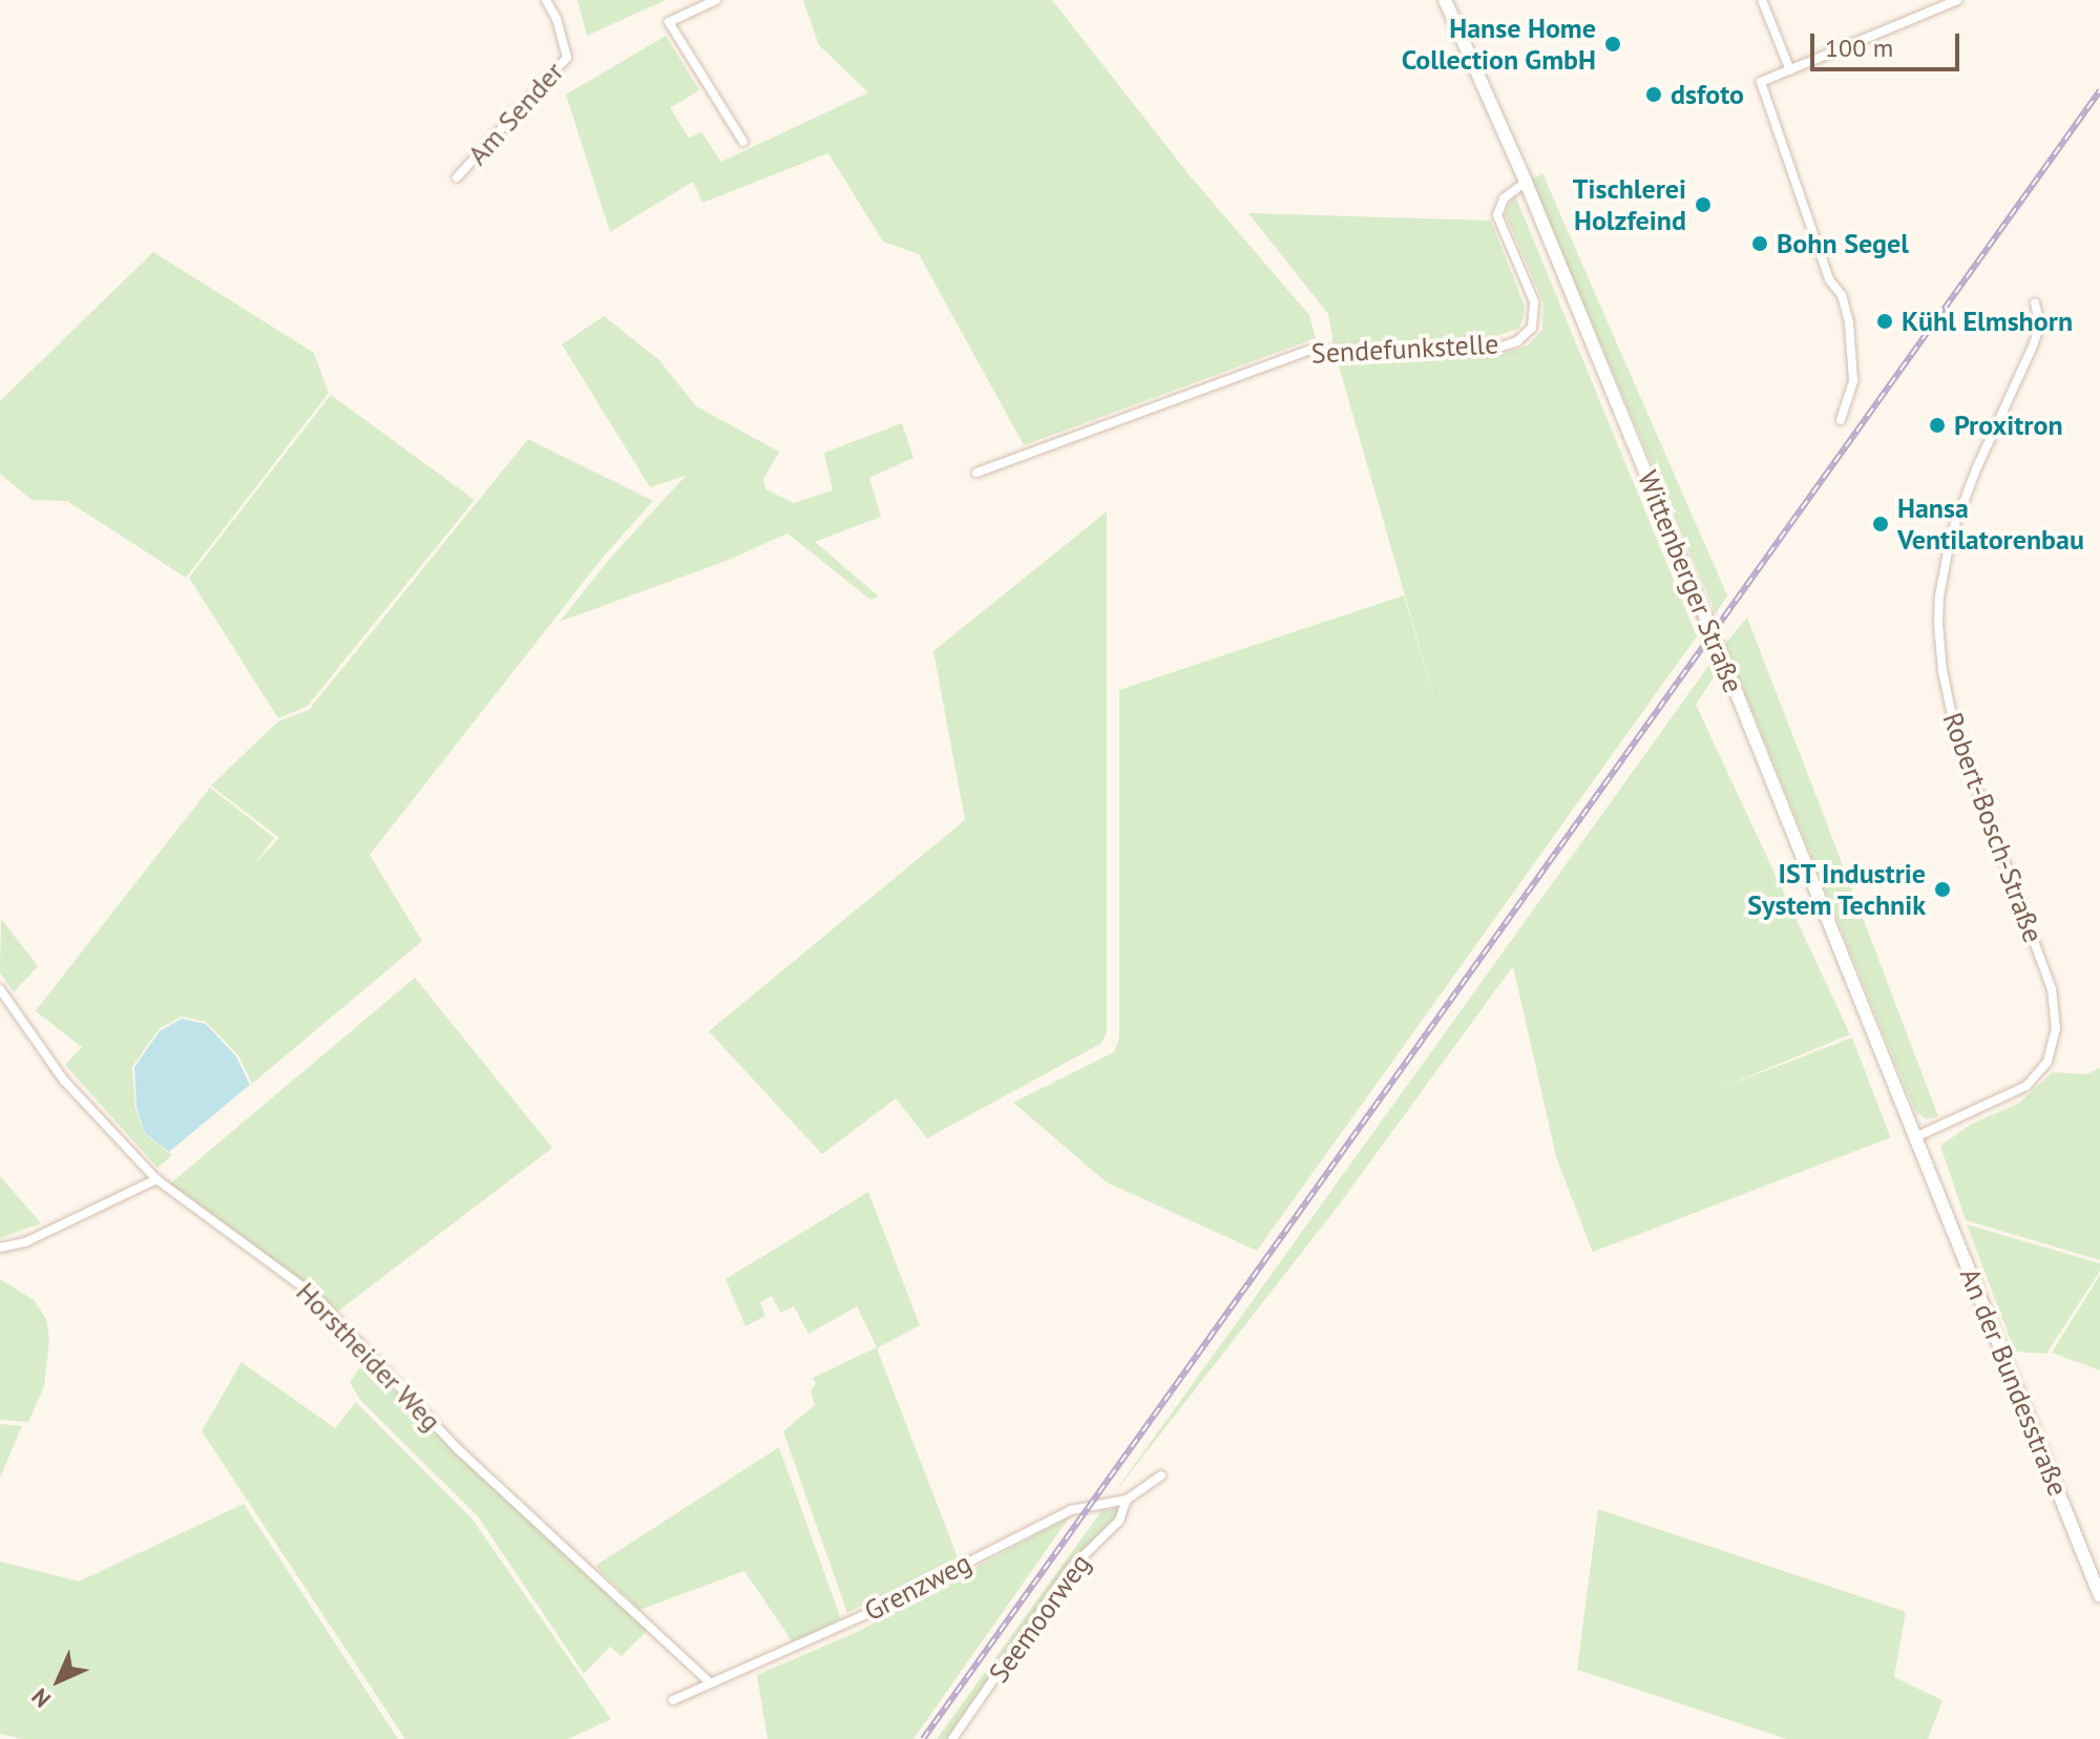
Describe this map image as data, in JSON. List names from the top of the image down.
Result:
{
  "streets": {
    "main road": ["Wittenberger Straße", "An der Bundesstraße"],
    "street": [
      "Am Sender",
      "Sendefunkstelle",
      "Robert-Bosch-Straße",
      "Horstheider Weg",
      "Grenzweg",
      "Seemoorweg"
    ]
  },
  "crossings": [
    ["Sendefunkstelle", "Wittenberger Straße"],
    ["Wittenberger Straße", "Robert-Bosch-Straße"],
    ["Wittenberger Straße", "An der Bundesstraße"],
    ["Horstheider Weg", "Grenzweg"],
    ["Grenzweg", "Seemoorweg"]
  ],
  "places": [
    "Hanse Home Collection GmbH",
    "dsfoto",
    "Tischlerei Holzfeind",
    "Bohn Segel",
    "Kühl Elmshorn",
    "Proxitron",
    "Hansa Ventilatorenbau",
    "IST Industrie System Technik"
  ],
  "scale_bar": "100 m",
  "north": "bottom left"
}
